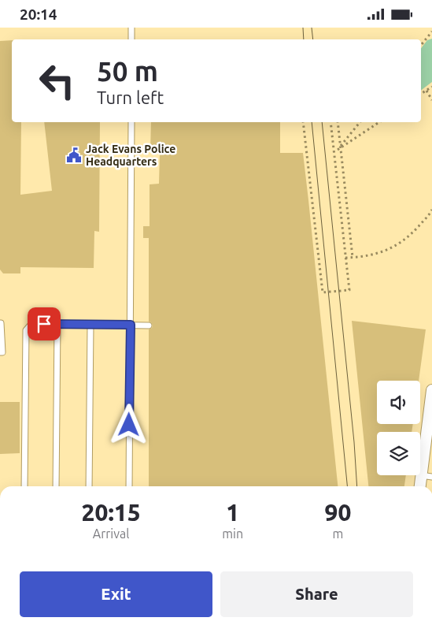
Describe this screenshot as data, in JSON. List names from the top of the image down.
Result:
{
  "places": {
    "public building": ["Jack Evans Police Headquarters"]
  },
  "page": {
    "status": "20:14",
    "turn": ["50 m", "Turn left"],
    "eta": [
      "20:15",
      "Arrival",
      "1",
      "min",
      "90",
      "m"
    ],
    "buttons": ["Exit", "Share"]
  }
}
